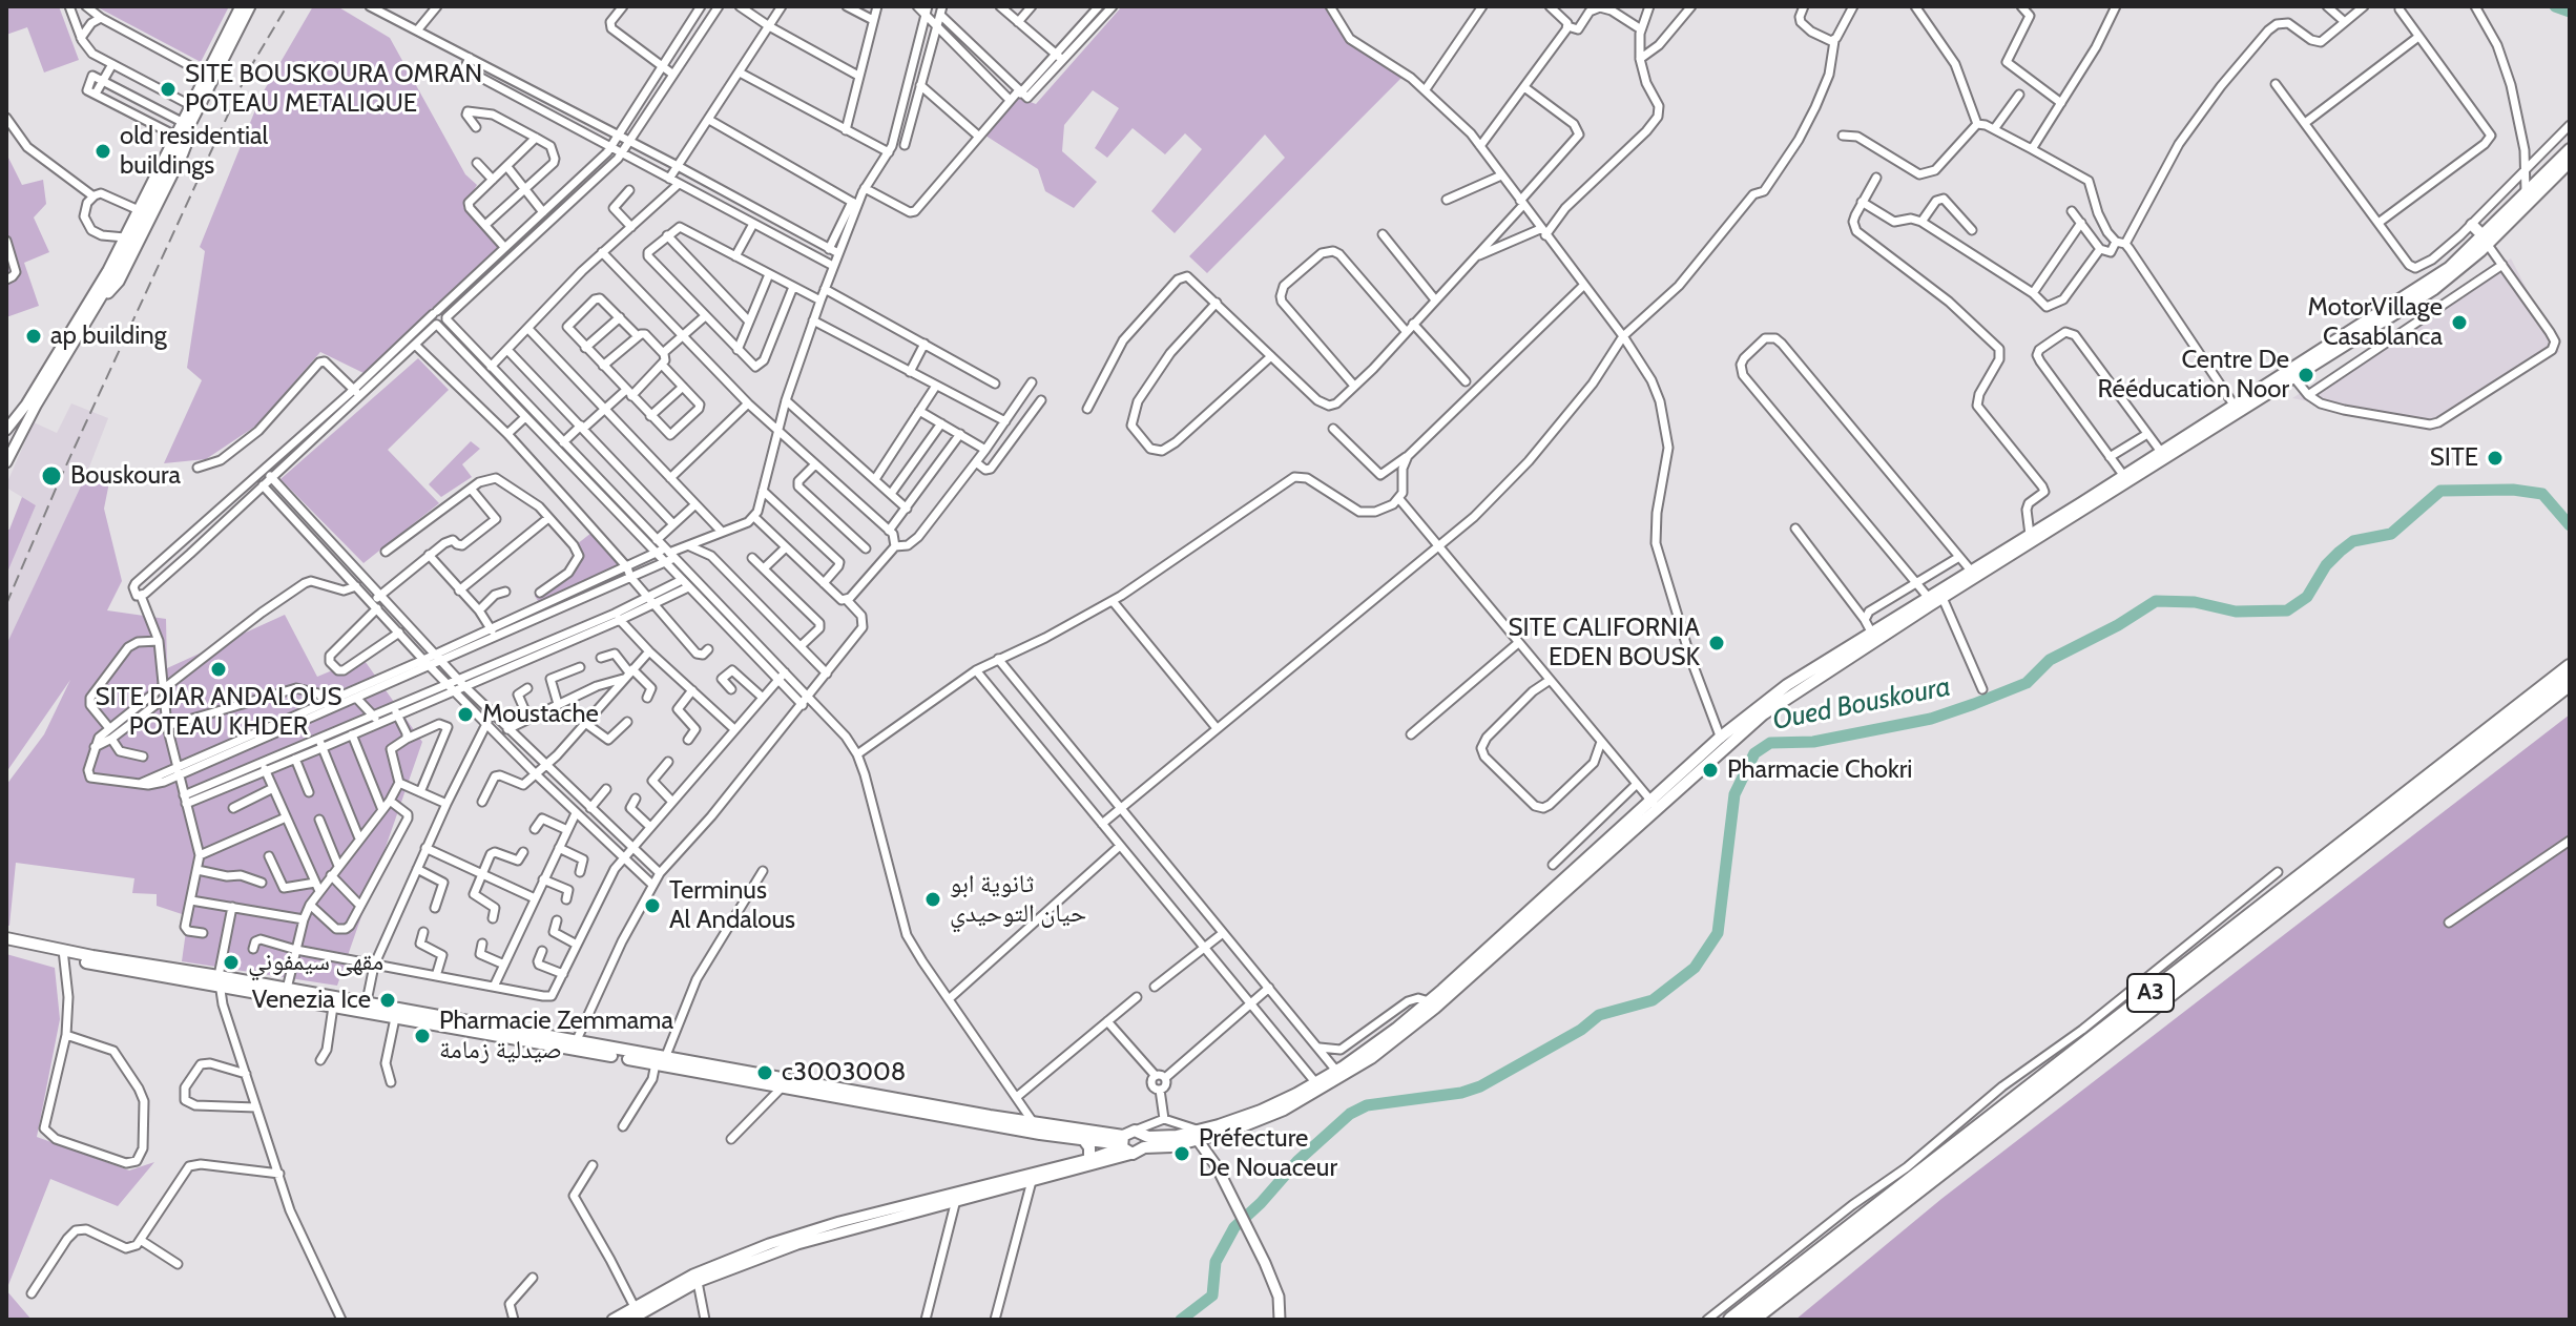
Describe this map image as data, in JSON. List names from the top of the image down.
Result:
{
  "streets": {
    "highway": ["A3"]
  },
  "water": ["Oued Bouskoura"],
  "places": [
    "SITE BOUSKOURA OMRAN POTEAU METALIQUE",
    "old residential buildings",
    "MotorVillage Casablanca",
    "ap building",
    "Centre De Rééducation Noor",
    "SITE",
    "Bouskoura",
    "SITE CALIFORNIA EDEN BOUSK",
    "SITE DIAR ANDALOUS POTEAU KHDER",
    "Moustache",
    "Pharmacie Chokri",
    "ثانوية ابو حيان التوحيدي",
    "Terminus Al Andalous",
    "مقهى سيمفوني",
    "Venezia Ice",
    "Pharmacie Zemmama صيدلية زمامة",
    "c3003008",
    "Préfecture De Nouaceur"
  ]
}
